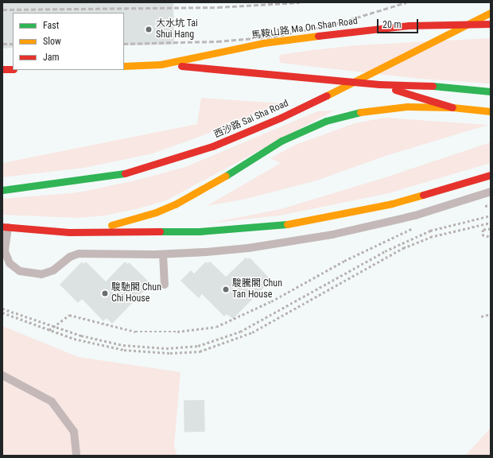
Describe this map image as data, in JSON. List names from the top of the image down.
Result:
{
  "streets": {
    "main road": ["馬鞍山路 Ma On Shan Road", "西沙路 Sai Sha Road"]
  },
  "places": ["大水坑 Tai Shui Hang", "駿騰閣 Chun Tan House", "駿馳閣 Chun Chi House"],
  "legend": ["Fast", "Slow", "Jam"],
  "scale_bar": "20 m"
}
